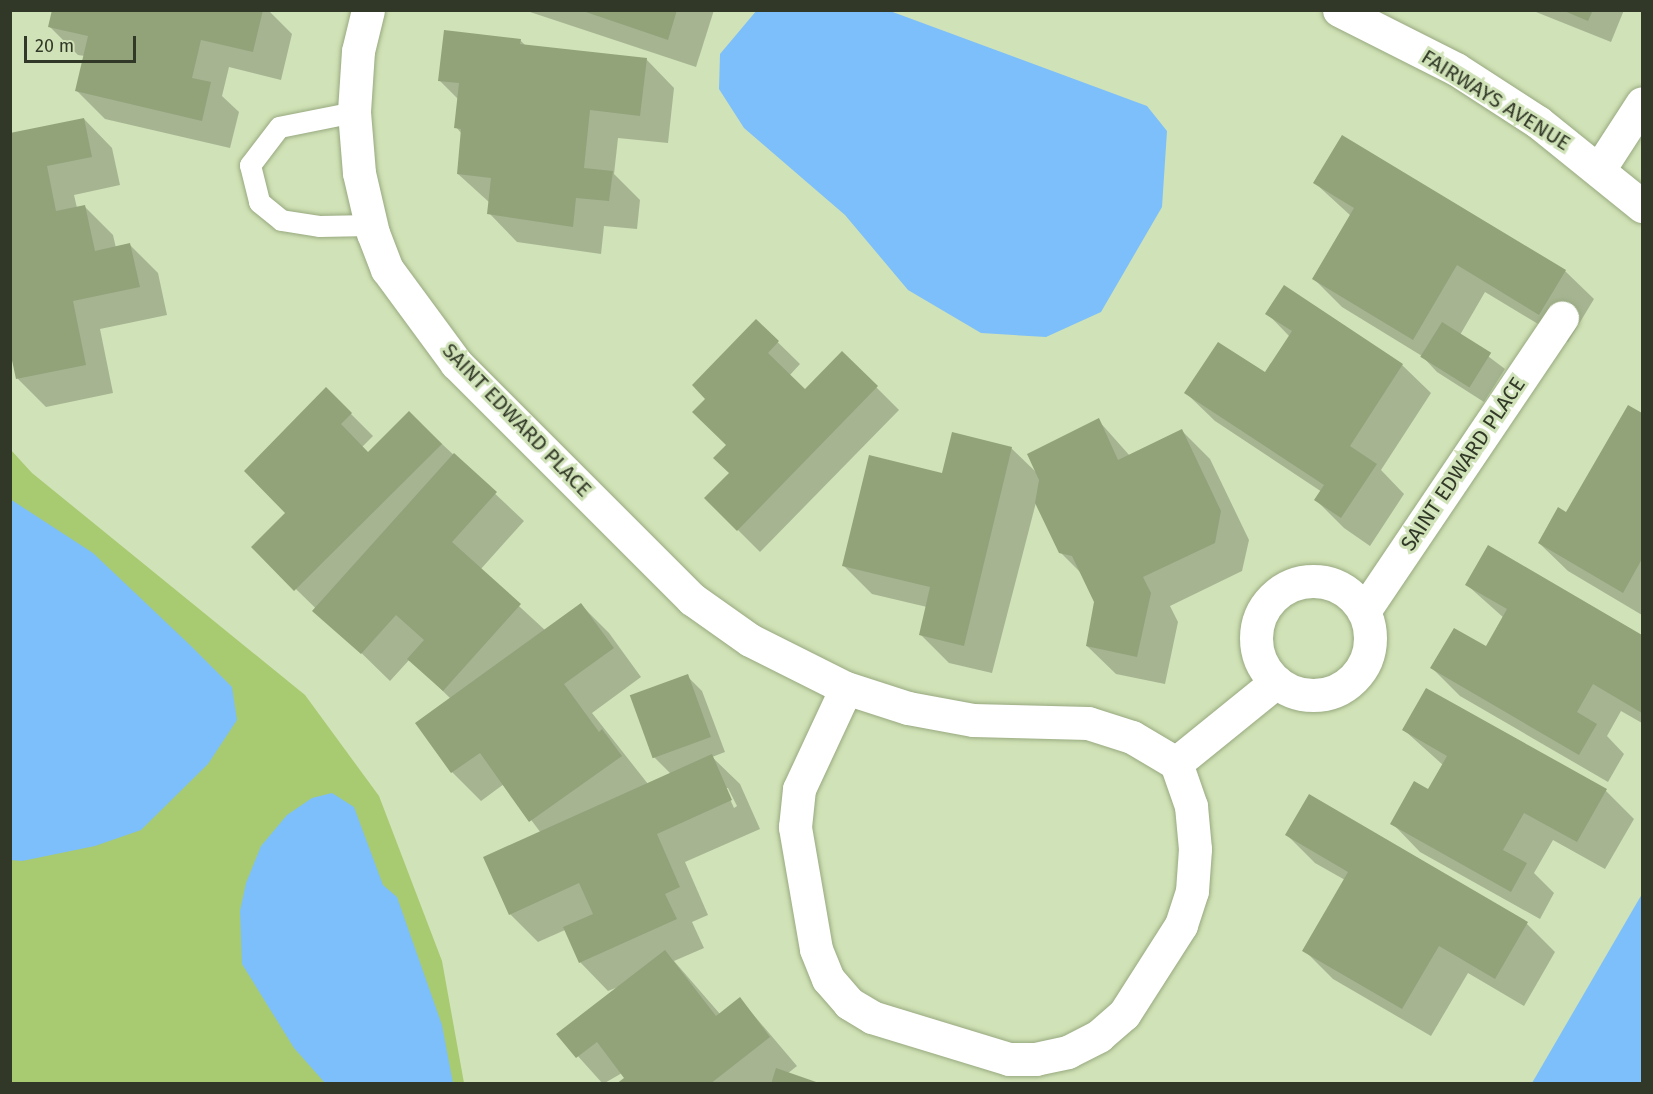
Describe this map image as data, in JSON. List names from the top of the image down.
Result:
{
  "streets": {
    "street": ["FAIRWAYS AVENUE", "SAINT EDWARD PLACE"]
  },
  "scale_bar": "20 m"
}
